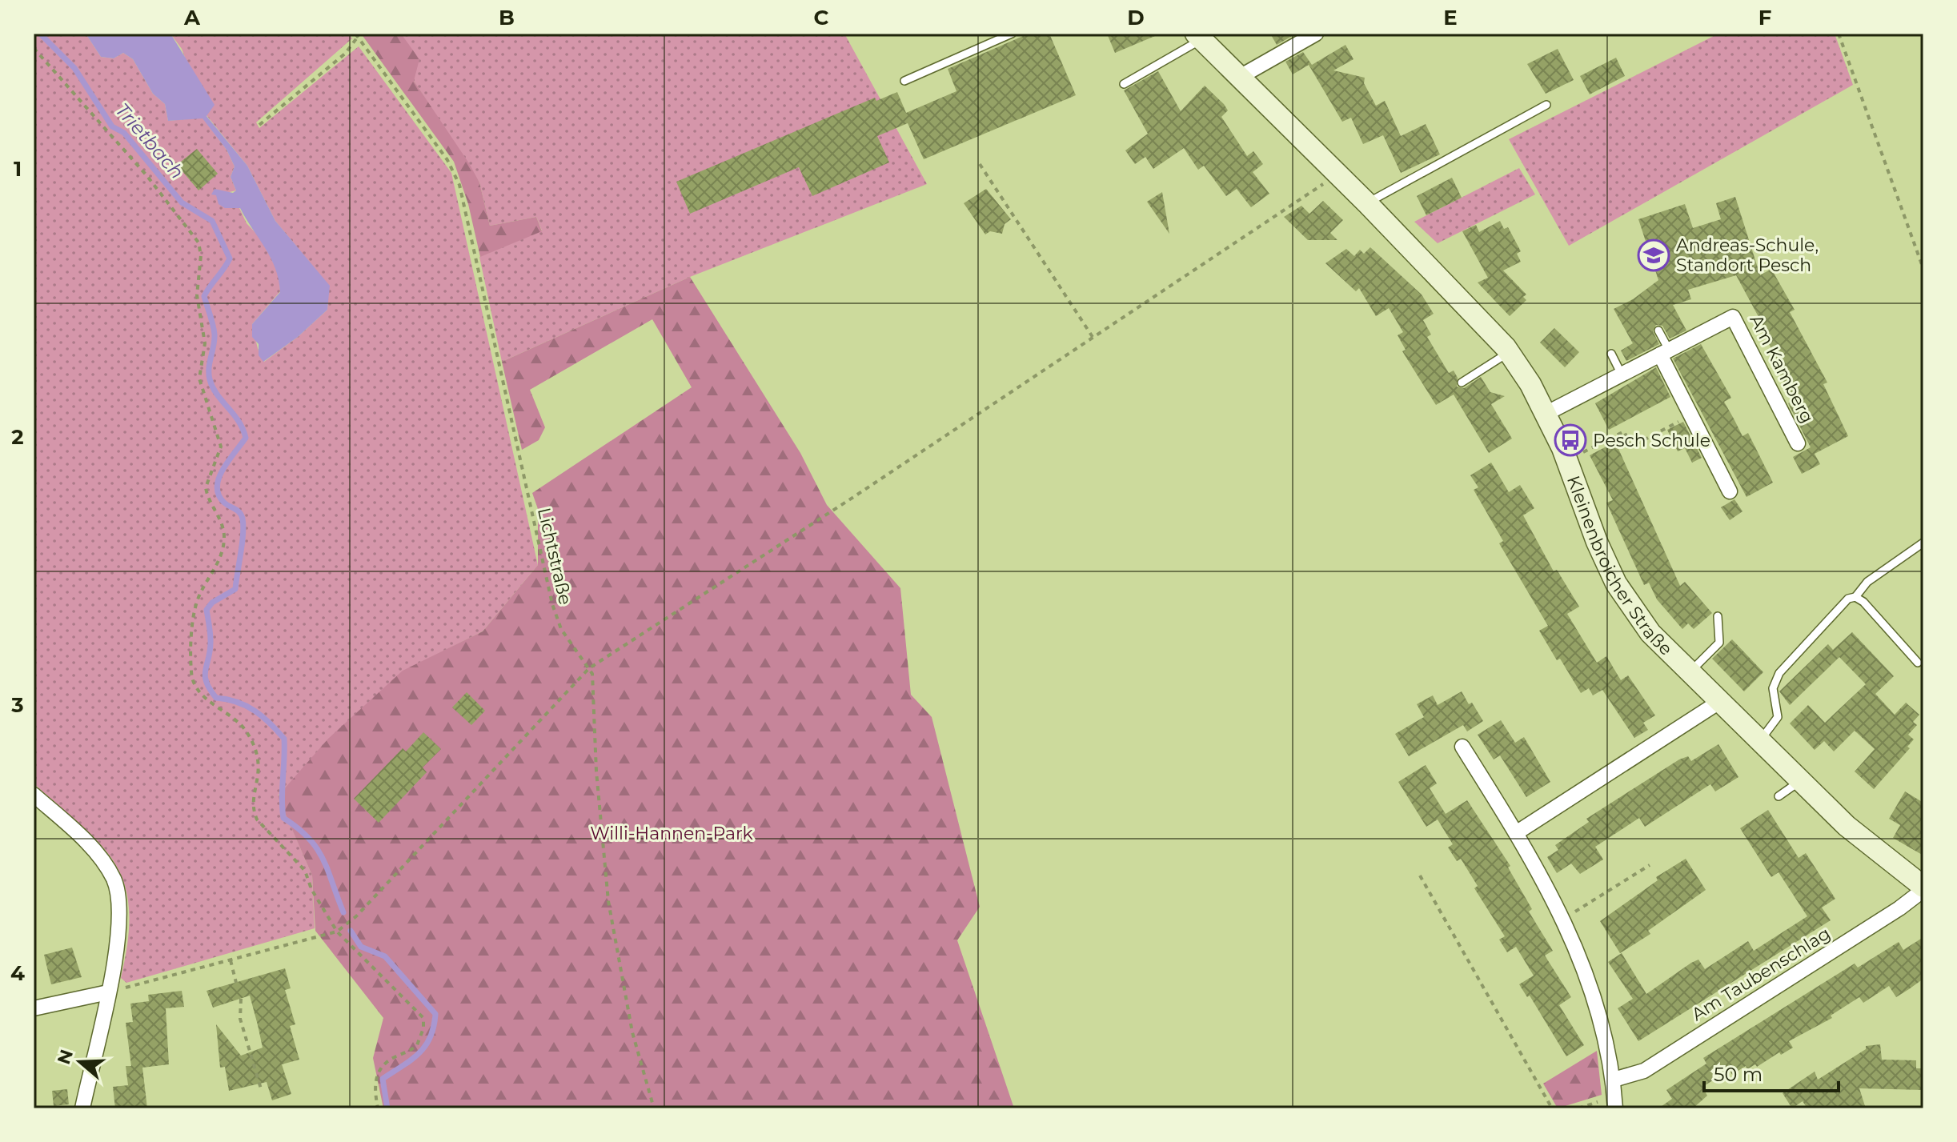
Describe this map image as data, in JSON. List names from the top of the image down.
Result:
{
  "streets": {
    "street": ["Am Kamberg", "Kleinenbroicher Straße", "Am Taubenschlag"],
    "path": ["Lichtstraße"]
  },
  "crossings": [
    ["Am Kamberg", "Kleinenbroicher Straße"],
    ["Kleinenbroicher Straße", "Am Taubenschlag"]
  ],
  "water": ["Trietbach"],
  "parks": ["Willi-Hannen-Park"],
  "places": {
    "school or university": ["Andreas-Schule, Standort Pesch"],
    "bus stop": ["Pesch Schule"]
  },
  "scale_bar": "50 m",
  "north": "left",
  "grid": {
    "columns": [
      "A",
      "B",
      "C",
      "D",
      "E",
      "F"
    ],
    "rows": [
      "1",
      "2",
      "3",
      "4"
    ]
  }
}
